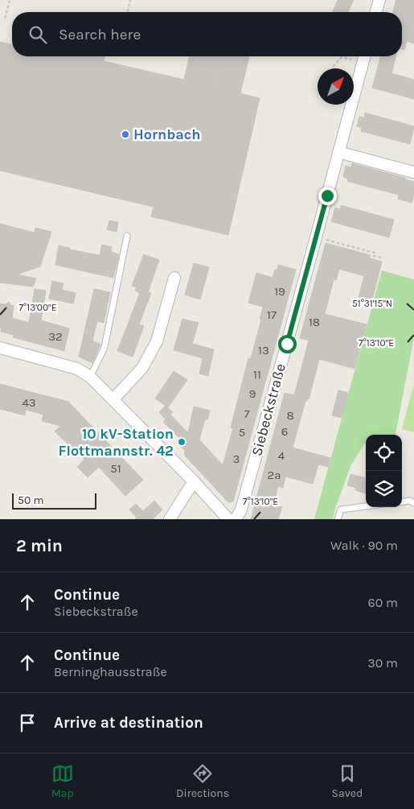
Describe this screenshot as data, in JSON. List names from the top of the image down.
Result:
{
  "streets": {
    "street": ["Siebeckstraße"]
  },
  "places": ["Hornbach", "10 kV-Station Flottmannstr. 42"],
  "house_numbers": [
    "19",
    "17",
    "18",
    "32",
    "13",
    "11",
    "9",
    "43",
    "7",
    "8",
    "6",
    "5",
    "4",
    "3",
    "51",
    "2a"
  ],
  "scale_bar": "50 m",
  "north": "top right",
  "page": {
    "search": "Search here",
    "scale": "50 m",
    "heading": ["2 min", "Walk · 90 m"],
    "list": [
      ["Continue", "Siebeckstraße", "60 m"],
      ["Continue", "Berninghausstraße", "30 m"],
      "Arrive at destination"
    ],
    "nav": ["Map", "Directions", "Saved"]
  },
  "coordinates": ["51°31'15\"N", "7°13'00\"E", "7°13'10\"E"]
}
